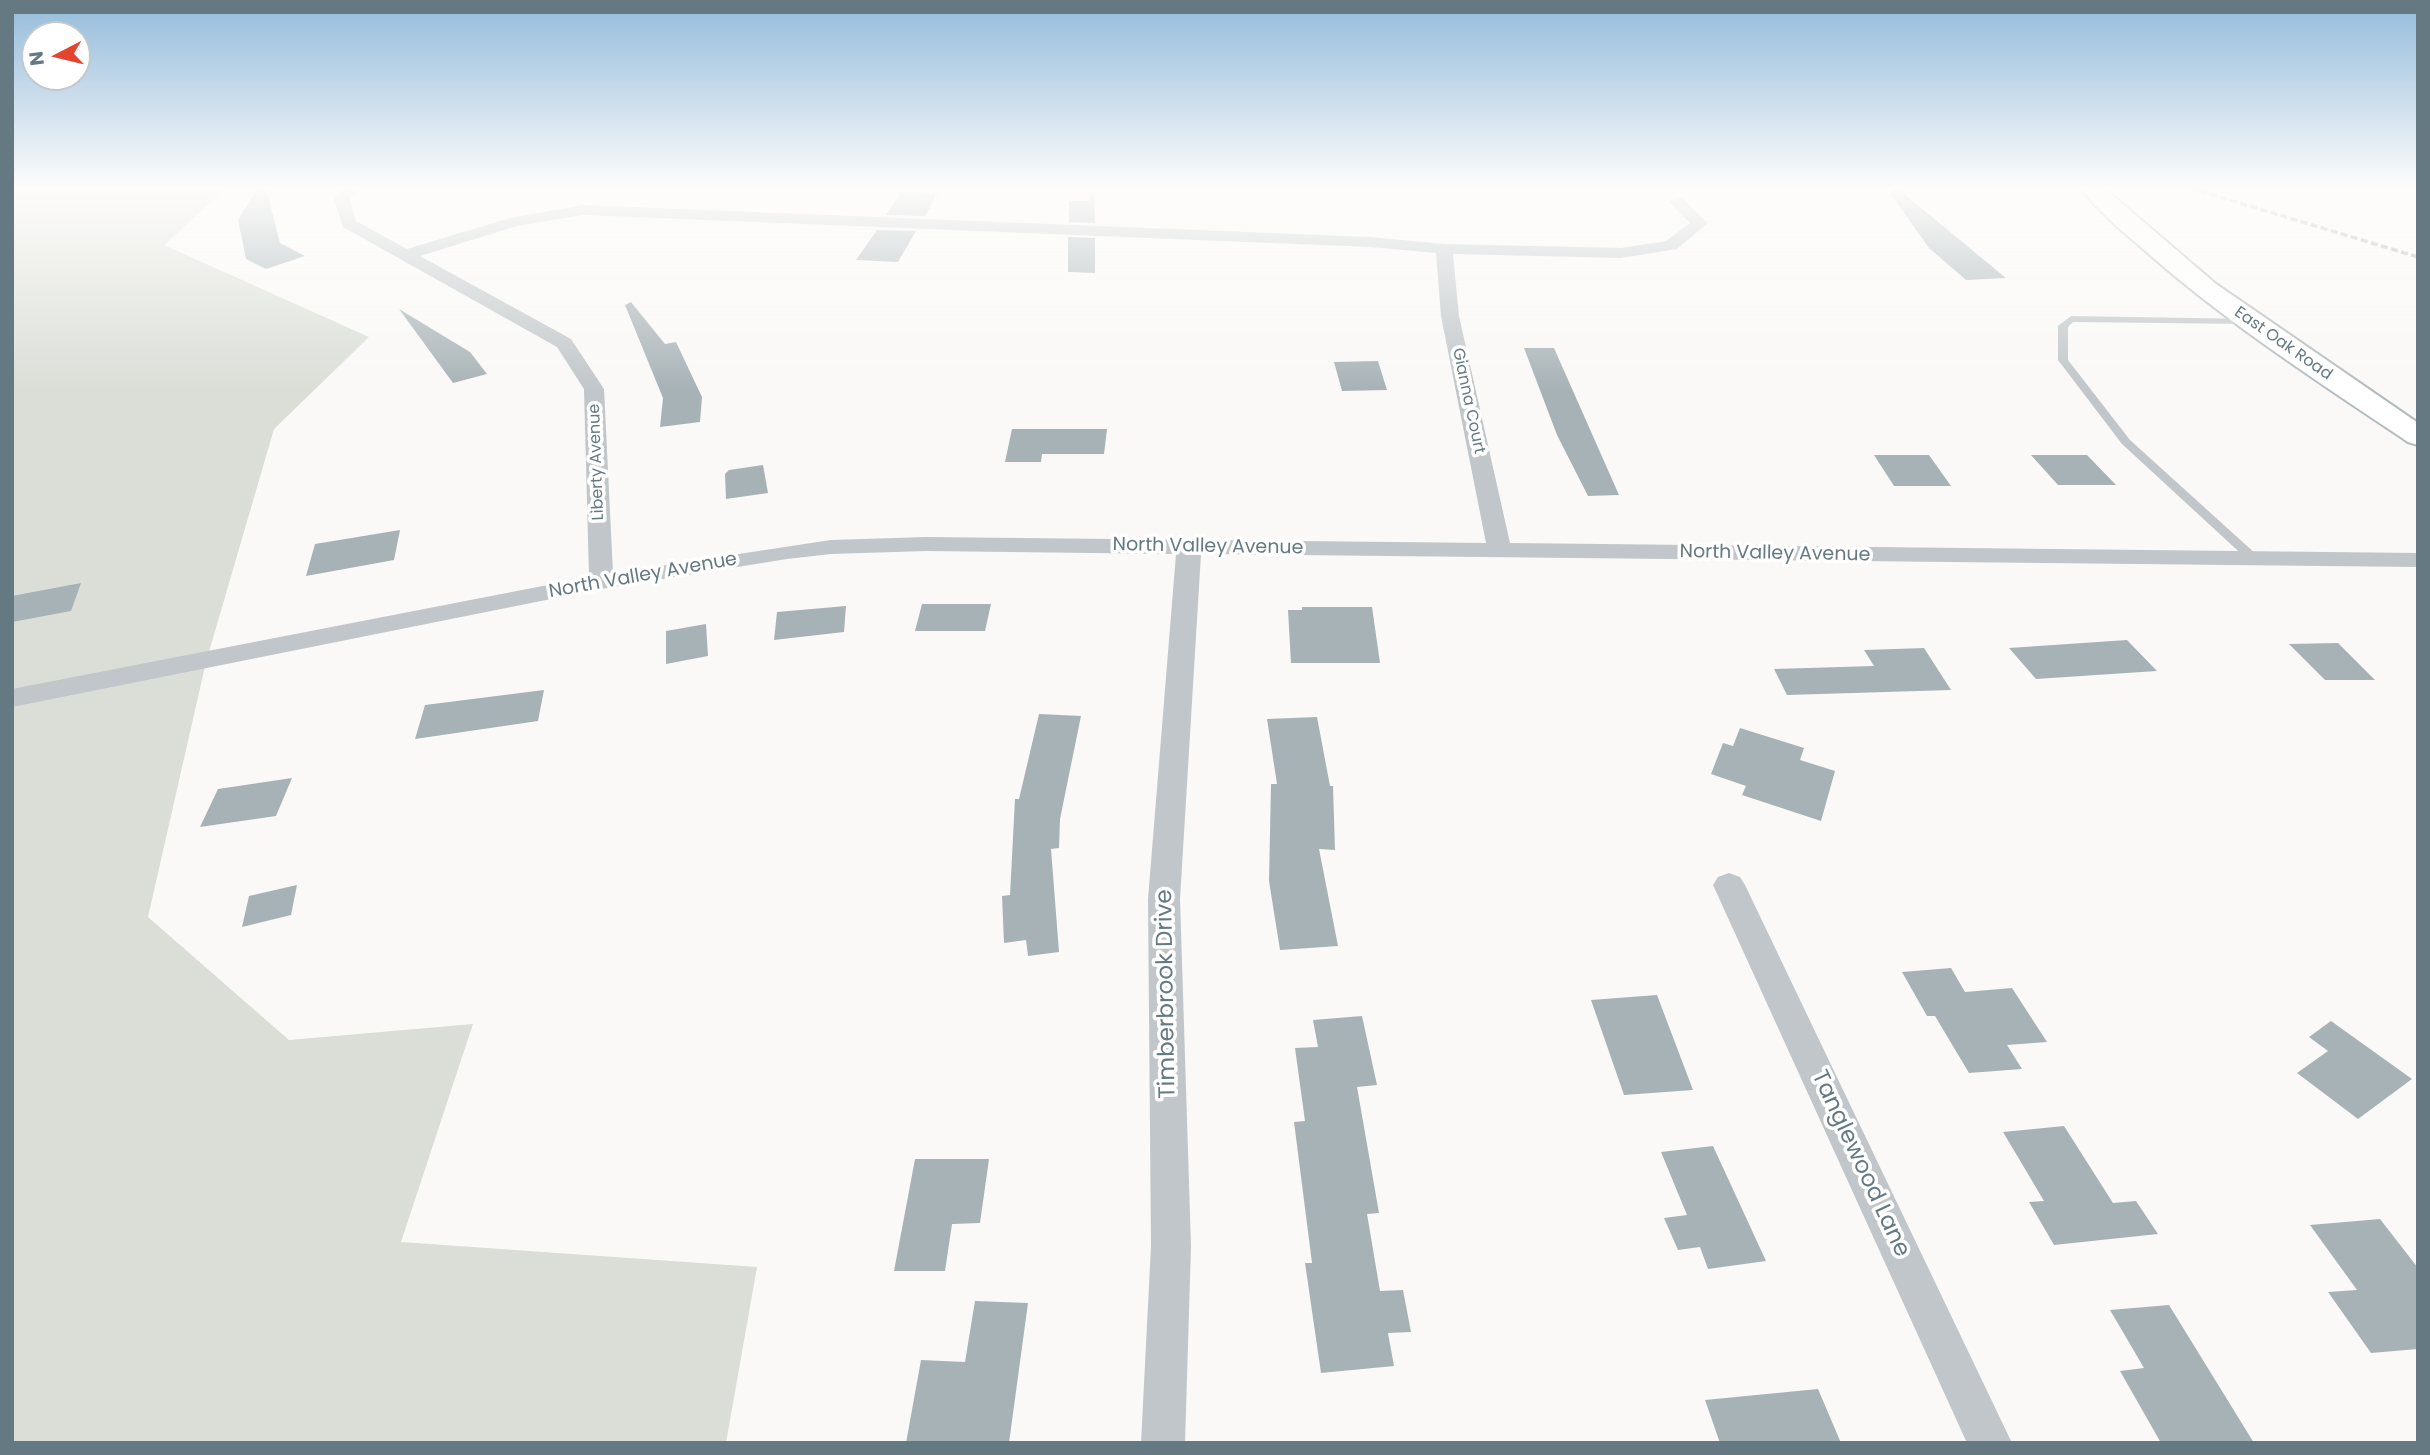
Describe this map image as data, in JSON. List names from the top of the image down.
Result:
{
  "streets": {
    "street": [
      "East Oak Road",
      "Gianna Court",
      "Liberty Avenue",
      "North Valley Avenue",
      "Timberbrook Drive",
      "Tanglewood Lane"
    ]
  },
  "crossings": [
    ["Gianna Court", "North Valley Avenue"],
    ["Liberty Avenue", "North Valley Avenue"],
    ["North Valley Avenue", "Timberbrook Drive"]
  ],
  "north": "left"
}
